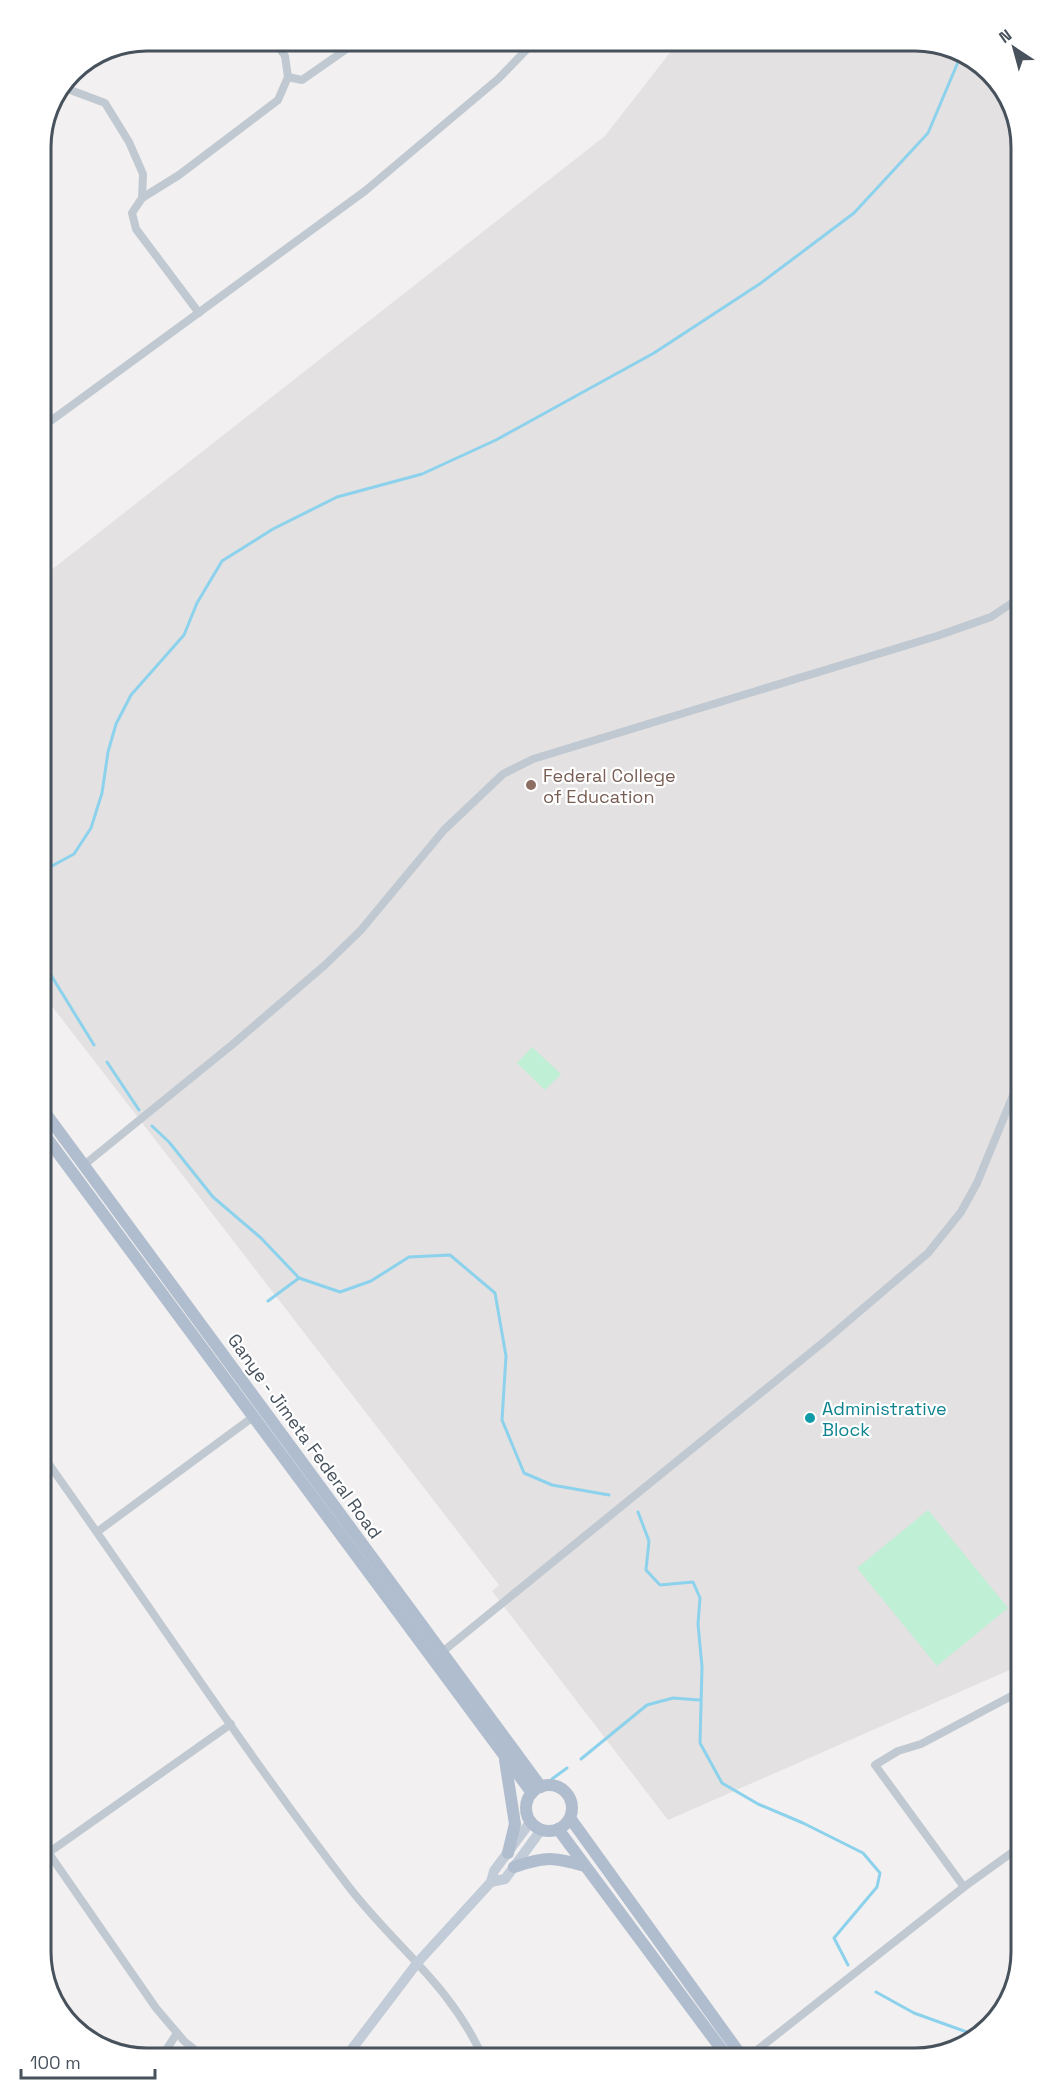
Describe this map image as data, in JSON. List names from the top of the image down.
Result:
{
  "streets": {
    "main road": ["Ganye - Jimeta Federal Road"]
  },
  "places": ["Federal College of Education", "Administrative Block"],
  "scale_bar": "100 m",
  "north": "top left"
}
